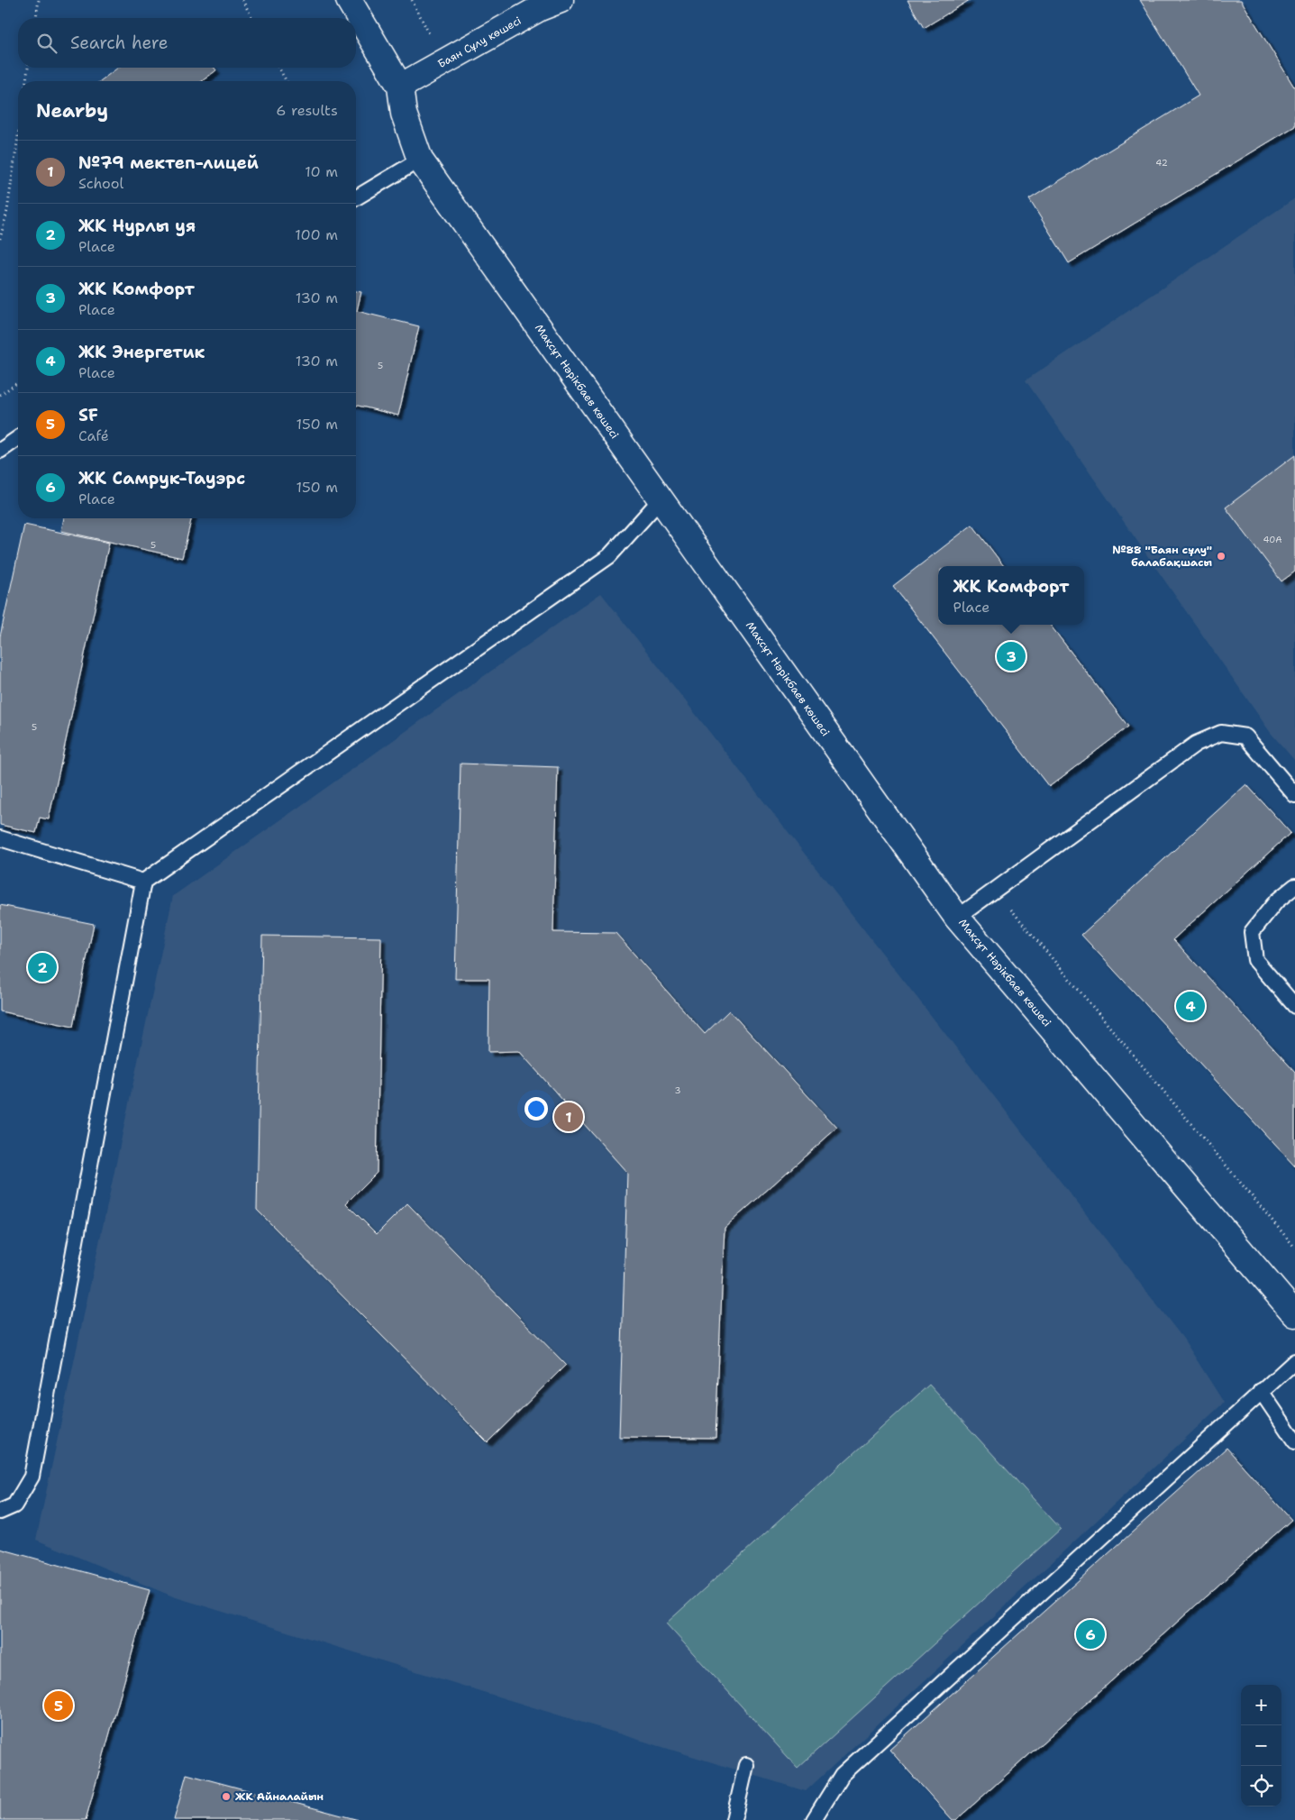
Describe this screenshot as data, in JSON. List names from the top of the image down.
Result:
{
  "streets": {
    "street": ["Баян Сұлу көшесі", "Мақсұт Нәрікбаев көшесі"]
  },
  "crossings": [
    ["Баян Сұлу көшесі", "Мақсұт Нәрікбаев көшесі"]
  ],
  "places": ["№88 \"Баян сұлу\" балабақшасы", "ЖК Айналайын"],
  "house_numbers": [
    "42",
    "5",
    "40А",
    "5",
    "5",
    "3"
  ],
  "page": {
    "search": "Search here",
    "heading": ["Nearby", "6 results"],
    "list": [
      {
        "mark": "1",
        "name": "№79 мектеп-лицей",
        "note": "School",
        "value": "10 m"
      },
      {
        "mark": "2",
        "name": "ЖК Нурлы уя",
        "note": "Place",
        "value": "100 m"
      },
      {
        "mark": "3",
        "name": "ЖК Комфорт",
        "note": "Place",
        "value": "130 m"
      },
      {
        "mark": "4",
        "name": "ЖК Энергетик",
        "note": "Place",
        "value": "130 m"
      },
      {
        "mark": "5",
        "name": "SF",
        "note": "Café",
        "value": "150 m"
      },
      {
        "mark": "6",
        "name": "ЖК Самрук-Тауэрс",
        "note": "Place",
        "value": "150 m"
      }
    ],
    "popup": ["ЖК Комфорт", "Place"],
    "pins": [
      "3",
      "2",
      "4",
      "1",
      "6",
      "5"
    ],
    "map_buttons": ["+", "−"]
  }
}
